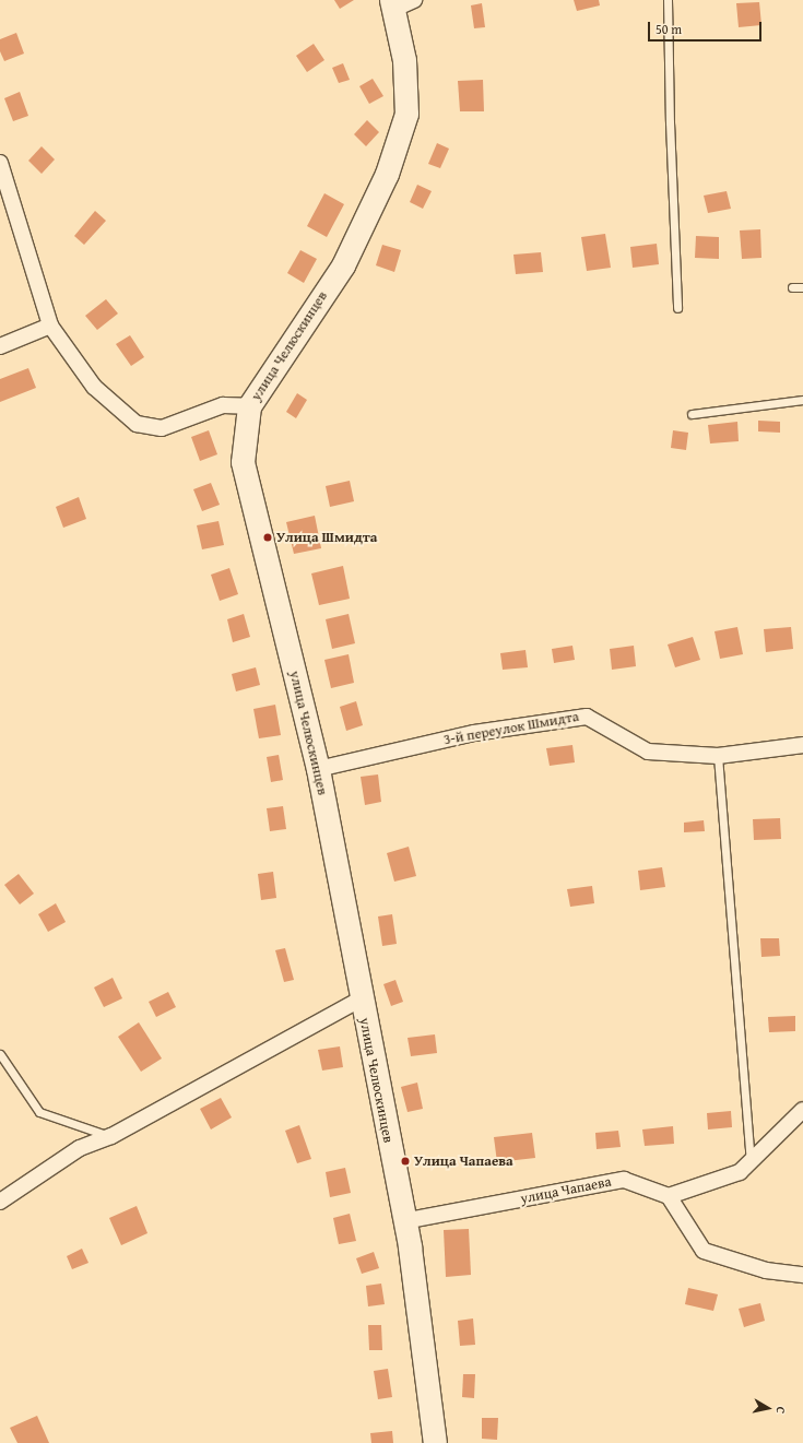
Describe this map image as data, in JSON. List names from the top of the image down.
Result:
{
  "streets": {
    "street": ["улица Челюскинцев", "3-й переулок Шмидта", "улица Чапаева"]
  },
  "crossings": [
    ["улица Челюскинцев", "3-й переулок Шмидта"],
    ["улица Челюскинцев", "улица Чапаева"]
  ],
  "places": ["Улица Шмидта", "Улица Чапаева"],
  "scale_bar": "50 m",
  "north": "right"
}
